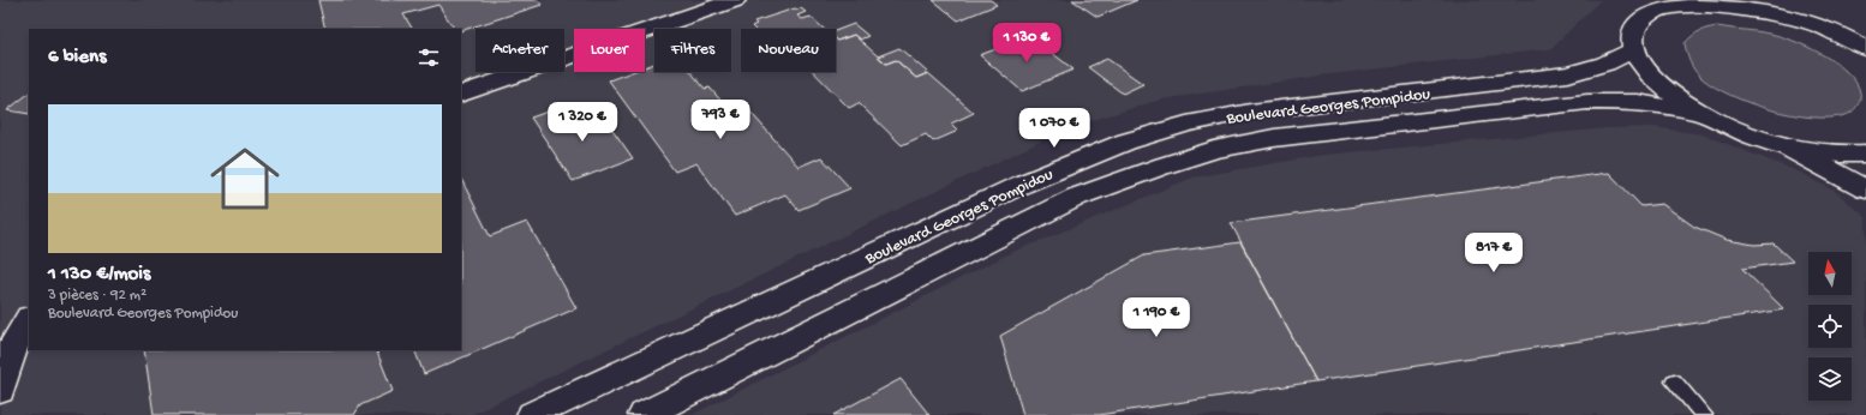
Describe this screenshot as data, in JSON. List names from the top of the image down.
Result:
{
  "streets": {
    "main road": ["Boulevard Georges Pompidou"]
  },
  "north": "top",
  "page": {
    "price": [
      "1 130 €",
      "793 €",
      "1 320 €",
      "1 070 €",
      "817 €",
      "1 190 €"
    ],
    "chip": [
      "Acheter",
      "Louer",
      "Filtres",
      "Nouveau"
    ],
    "heading": "6 biens",
    "list": [
      {
        "name": "1 130 €/mois",
        "note": "3 pièces · 92 m² · Boulevard Georges Pompidou"
      }
    ]
  }
}
